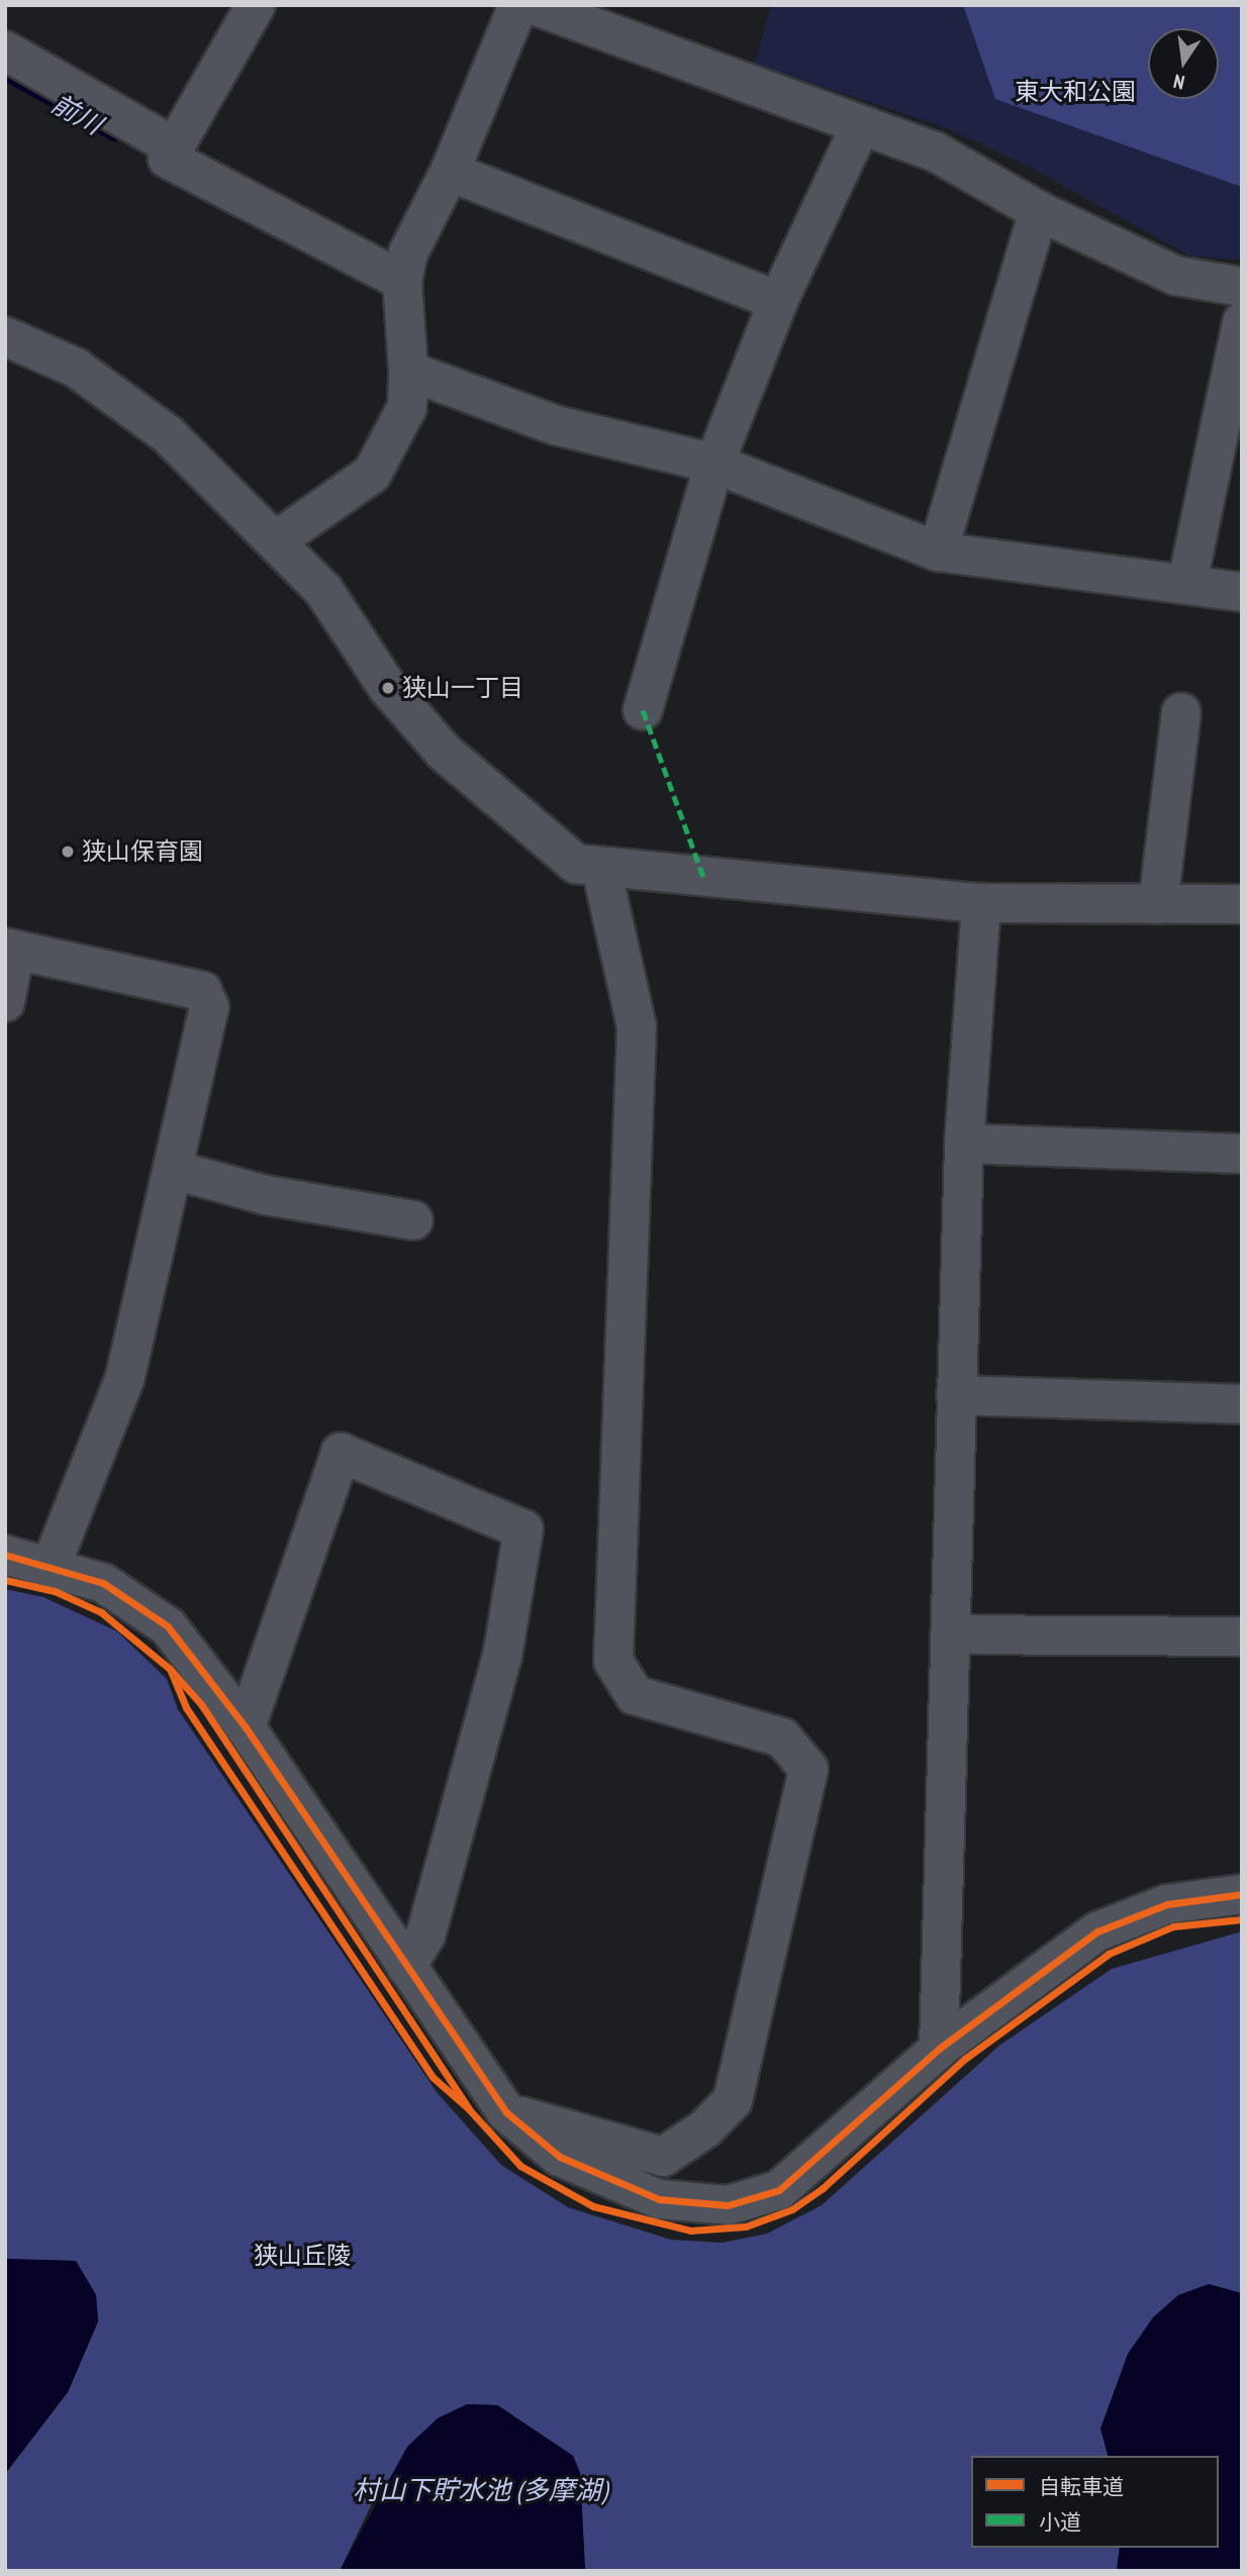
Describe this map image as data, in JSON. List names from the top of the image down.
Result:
{
  "water": ["前川", "村山下貯水池 (多摩湖)"],
  "parks": ["東大和公園", "狭山丘陵"],
  "places": ["狭山一丁目", "狭山保育園"],
  "legend": ["自転車道", "小道"],
  "north": "bottom"
}
